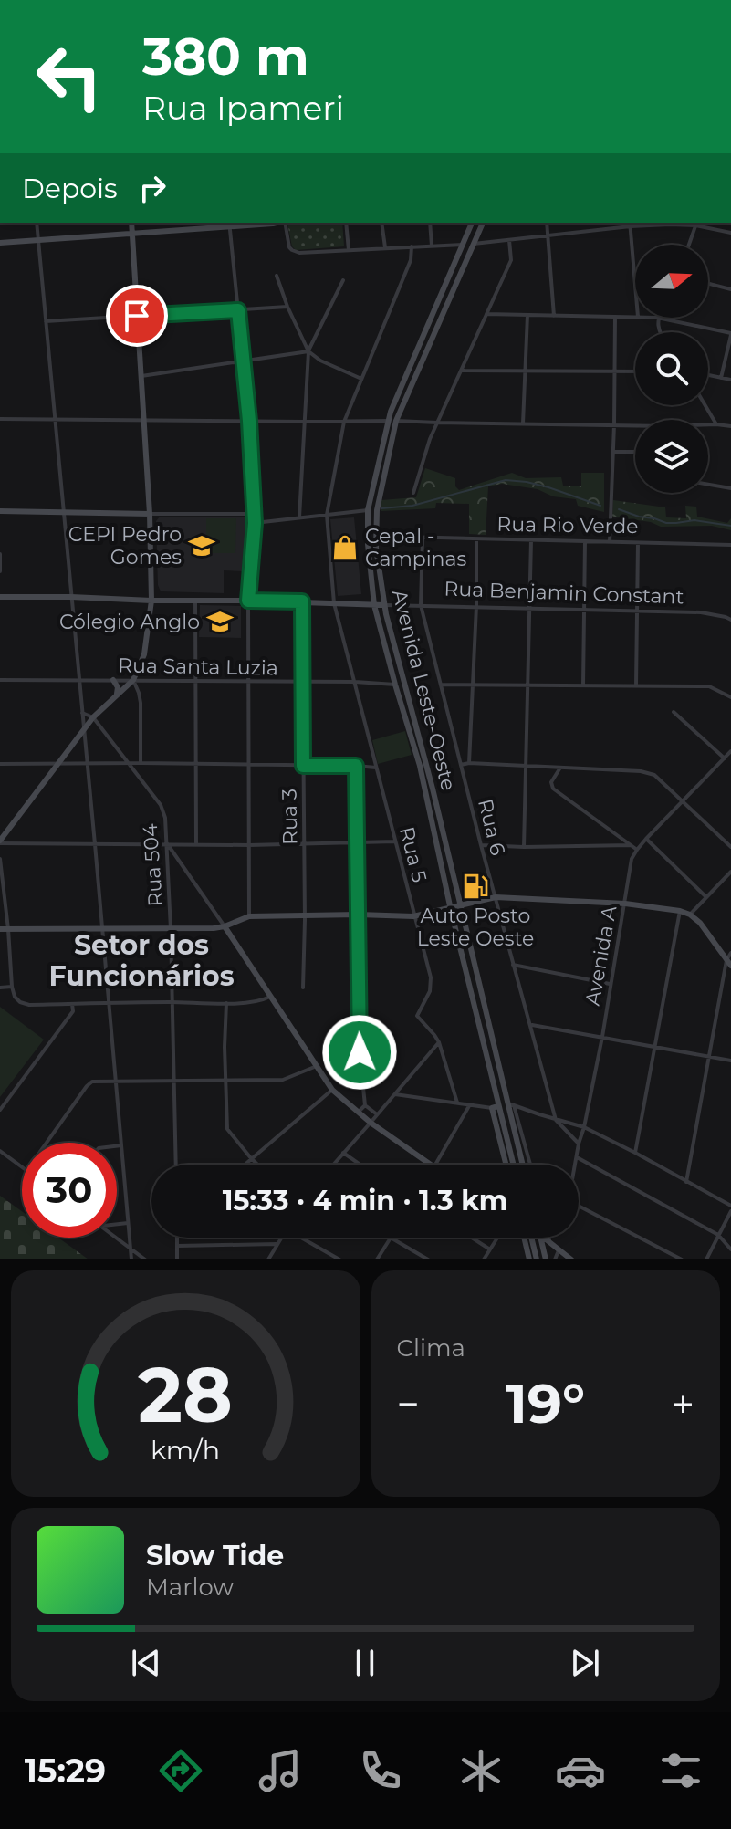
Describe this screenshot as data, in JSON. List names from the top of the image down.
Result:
{
  "streets": {
    "street": [
      "Rua Rio Verde",
      "Rua Benjamin Constant",
      "Rua Santa Luzia",
      "Avenida Leste-Oeste",
      "Rua 3",
      "Rua 6",
      "Rua 5",
      "Rua 504",
      "Avenida A"
    ]
  },
  "crossings": [
    ["Rua Rio Verde", "Rua 6"],
    ["Rua Benjamin Constant", "Avenida Leste-Oeste"],
    ["Rua Benjamin Constant", "Rua 3"],
    ["Rua Benjamin Constant", "Rua 6"],
    ["Rua Benjamin Constant", "Rua 5"],
    ["Rua Santa Luzia", "Avenida Leste-Oeste"],
    ["Rua Santa Luzia", "Rua 3"],
    ["Rua Santa Luzia", "Rua 5"]
  ],
  "districts": ["Setor dos Funcionários"],
  "places": {
    "school or university": ["CEPI Pedro Gomes", "Cólegio Anglo"],
    "shop": ["Cepal - Campinas"],
    "fuel station": ["Auto Posto Leste Oeste"]
  },
  "north": "right",
  "page": {
    "turn": ["380 m", "Rua Ipameri"],
    "then": "Depois",
    "limit": "30",
    "trip": "15:33 · 4 min · 1.3 km",
    "tile": "Clima",
    "heat": ["−", "19°", "+"],
    "song": ["Slow Tide", "Marlow"],
    "tabs": "15:29",
    "gauge": ["28", "km/h"]
  }
}
